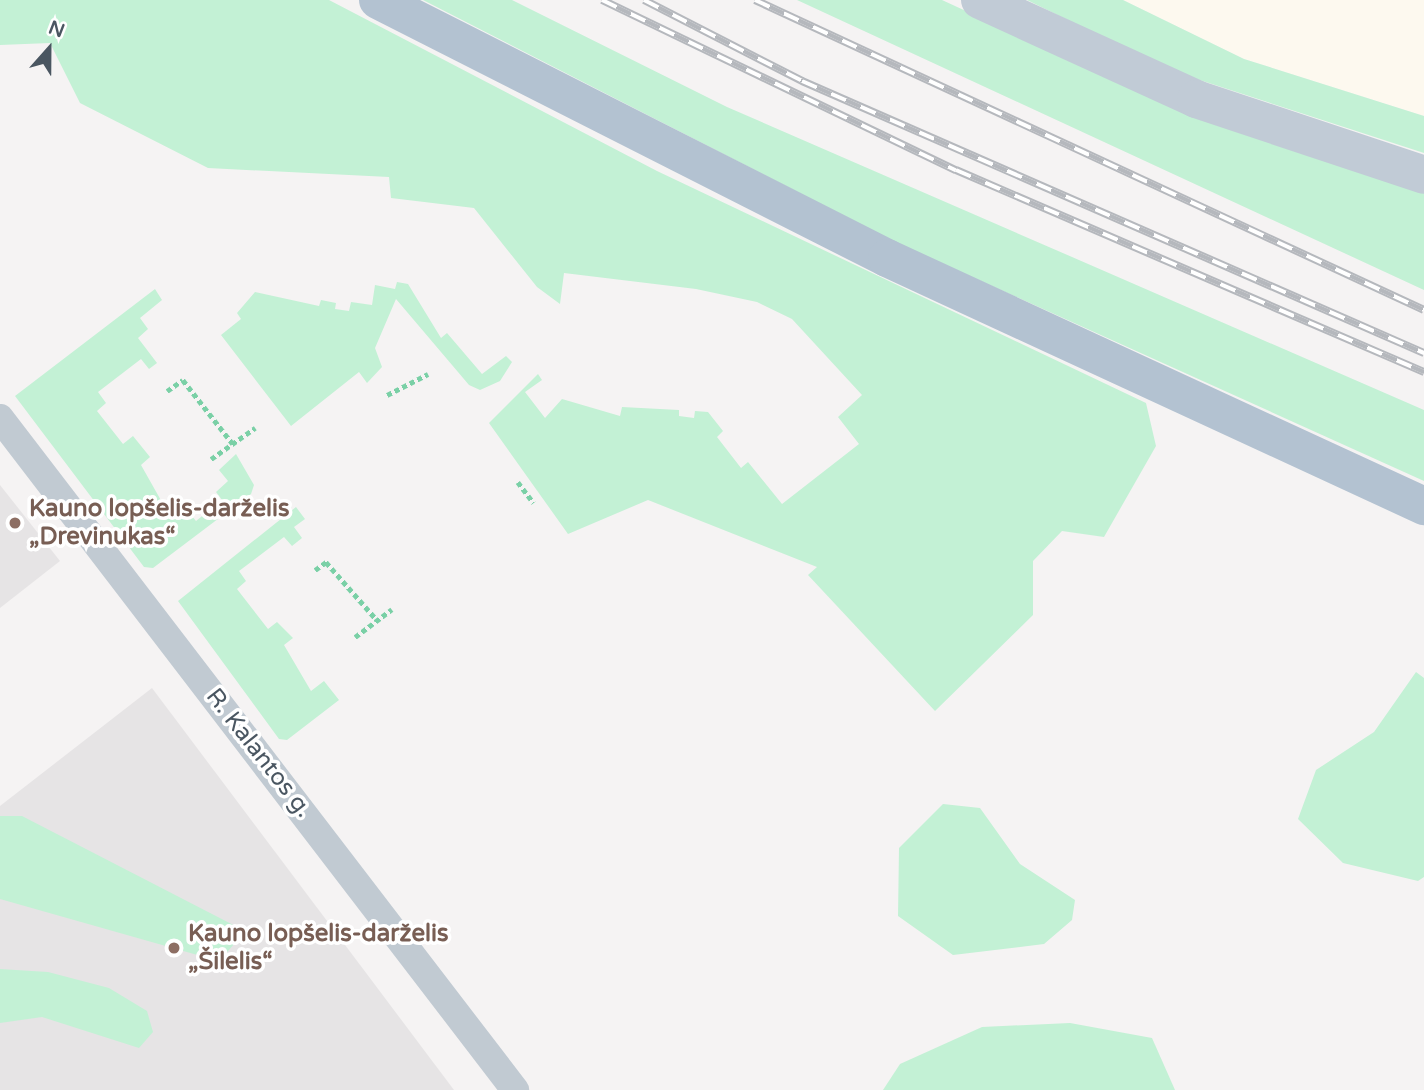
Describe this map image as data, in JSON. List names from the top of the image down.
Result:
{
  "streets": {
    "street": ["R. Kalantos g."]
  },
  "places": ["Kauno lopšelis-darželis „Drevinukas“", "Kauno lopšelis-darželis „Šilelis“"],
  "north": "top"
}
